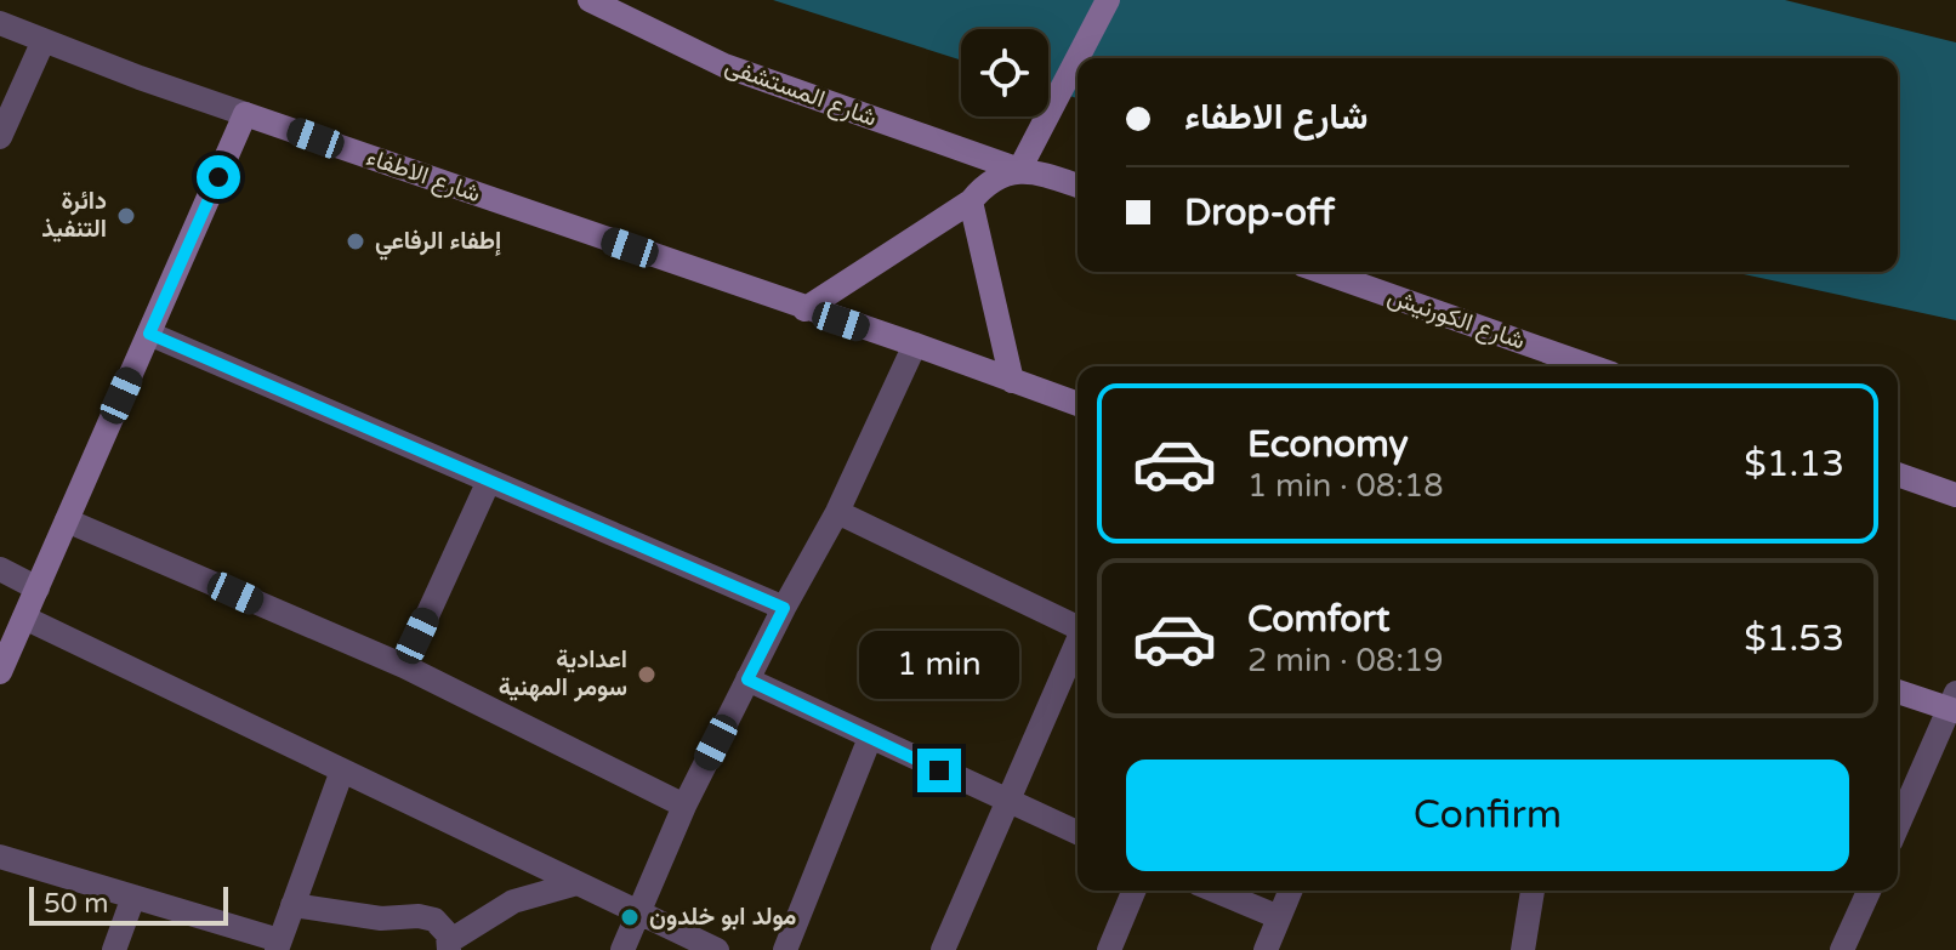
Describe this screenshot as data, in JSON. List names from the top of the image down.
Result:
{
  "streets": {
    "street": ["شارع المستشفى", "شارع الاطفاء", "شارع الكورنيش"]
  },
  "places": [
    "دائرة التنفيذ",
    "إطفاء الرفاعي",
    "اعدادية سومر المهنية",
    "مولد ابو خلدون"
  ],
  "scale_bar": "50 m",
  "page": {
    "banner": ["شارع الاطفاء", "Drop-off"],
    "list": [
      {
        "name": "Economy",
        "note": "1 min · 08:18",
        "value": "$1.13"
      },
      {
        "name": "Comfort",
        "note": "2 min · 08:19",
        "value": "$1.53"
      }
    ],
    "bubble": "1 min",
    "buttons": "Confirm",
    "scale": "50 m"
  }
}
